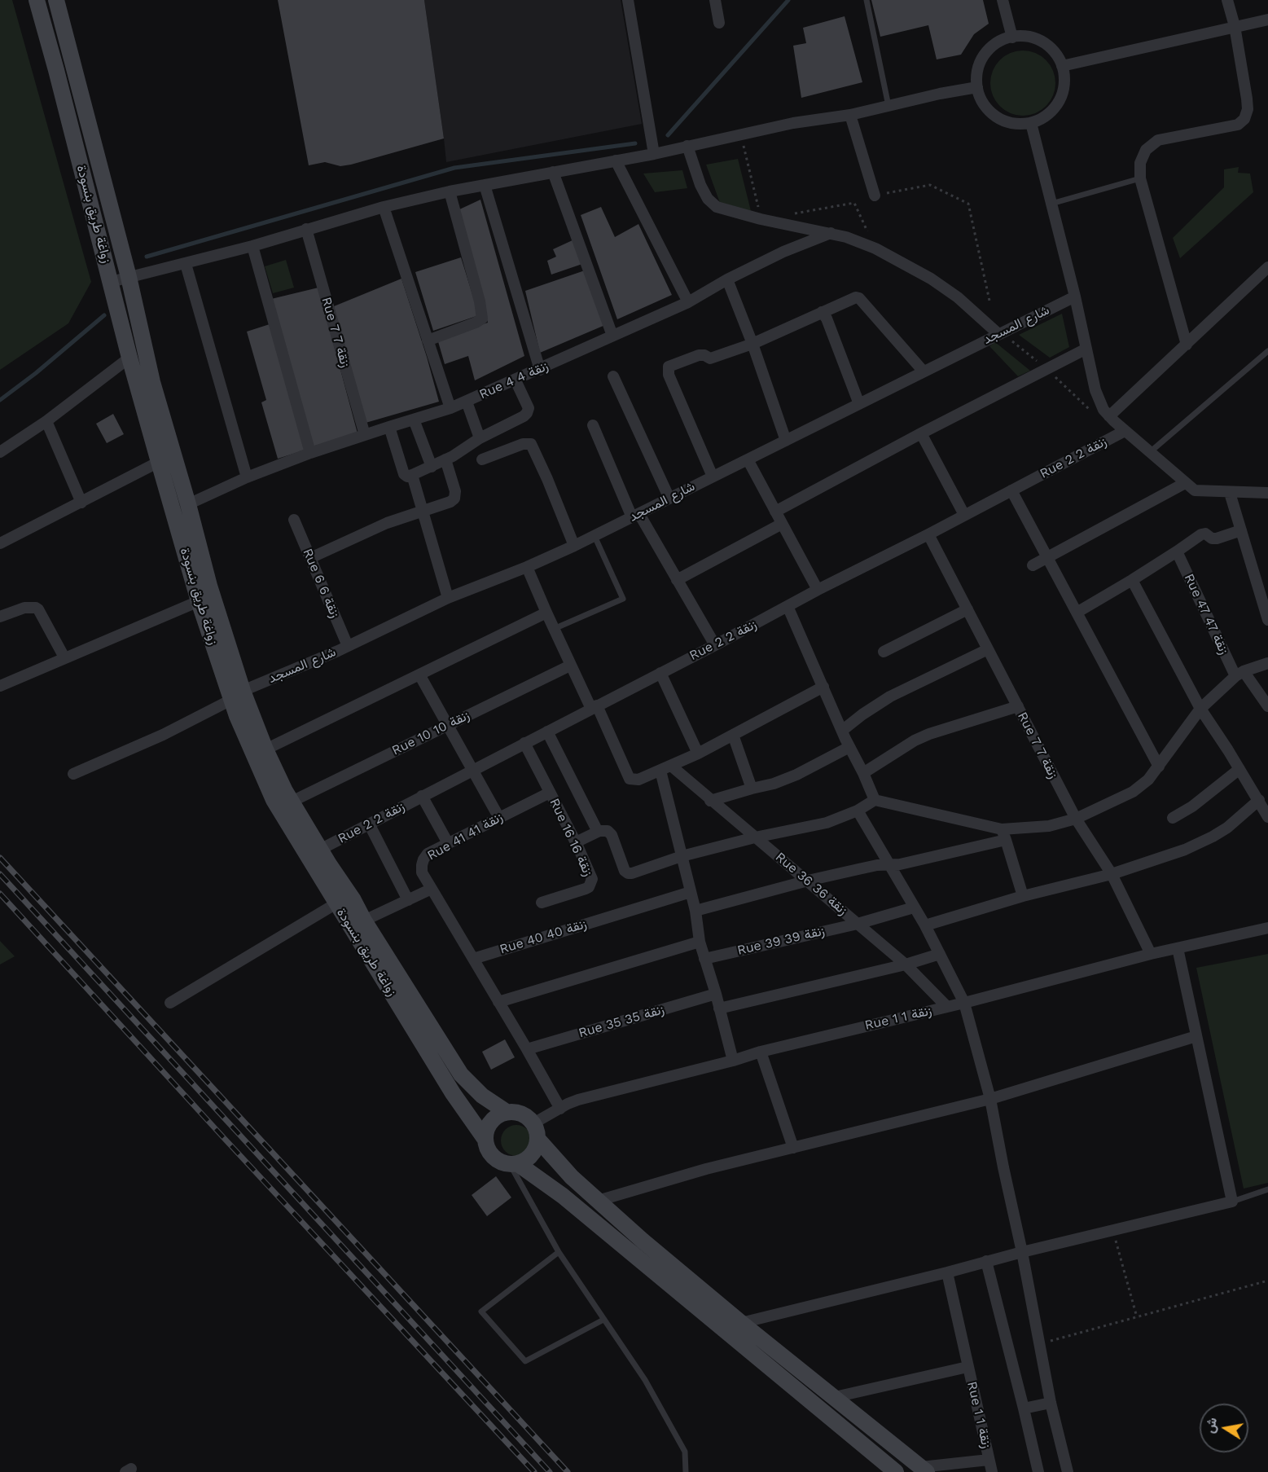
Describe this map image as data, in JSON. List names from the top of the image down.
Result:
{
  "streets": {
    "main road": ["زواغة طريق بنسودة"],
    "street": [
      "شارع المسجد",
      "Rue 7 زنقة 7",
      "Rue 4 زنقة 4",
      "Rue 2 زنقة 2",
      "Rue 6 زنقة 6",
      "Rue 47 زنقة 47",
      "Rue 10 زنقة 10",
      "Rue 41 زنقة 41",
      "Rue 16 زنقة 16",
      "Rue 36 زنقة 36",
      "Rue 40 زنقة 40",
      "Rue 39 زنقة 39",
      "Rue 1 زنقة 1",
      "Rue 35 زنقة 35"
    ]
  },
  "crossings": [
    ["زواغة طريق بنسودة", "شارع المسجد"],
    ["زواغة طريق بنسودة", "Rue 4 زنقة 4"],
    ["زواغة طريق بنسودة", "Rue 2 زنقة 2"],
    ["زواغة طريق بنسودة", "Rue 10 زنقة 10"],
    ["زواغة طريق بنسودة", "Rue 1 زنقة 1"],
    ["شارع المسجد", "Rue 6 زنقة 6"],
    ["Rue 7 زنقة 7", "Rue 4 زنقة 4"],
    ["Rue 7 زنقة 7", "Rue 2 زنقة 2"],
    ["Rue 7 زنقة 7", "Rue 1 زنقة 1"],
    ["Rue 2 زنقة 2", "Rue 16 زنقة 16"],
    ["Rue 41 زنقة 41", "Rue 16 زنقة 16"],
    ["Rue 36 زنقة 36", "Rue 39 زنقة 39"],
    ["Rue 36 زنقة 36", "Rue 1 زنقة 1"]
  ],
  "north": "left"
}
